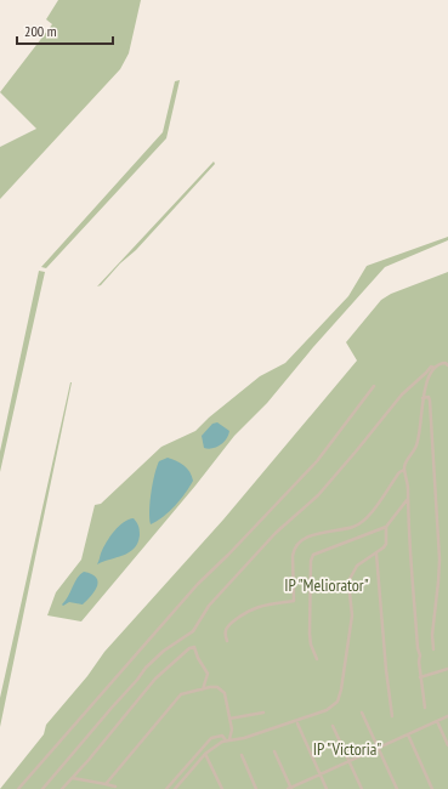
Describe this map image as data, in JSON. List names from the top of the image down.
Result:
{
  "parks": ["IP \"Meliorator\"", "IP \"Victoria\""],
  "scale_bar": "200 m"
}
